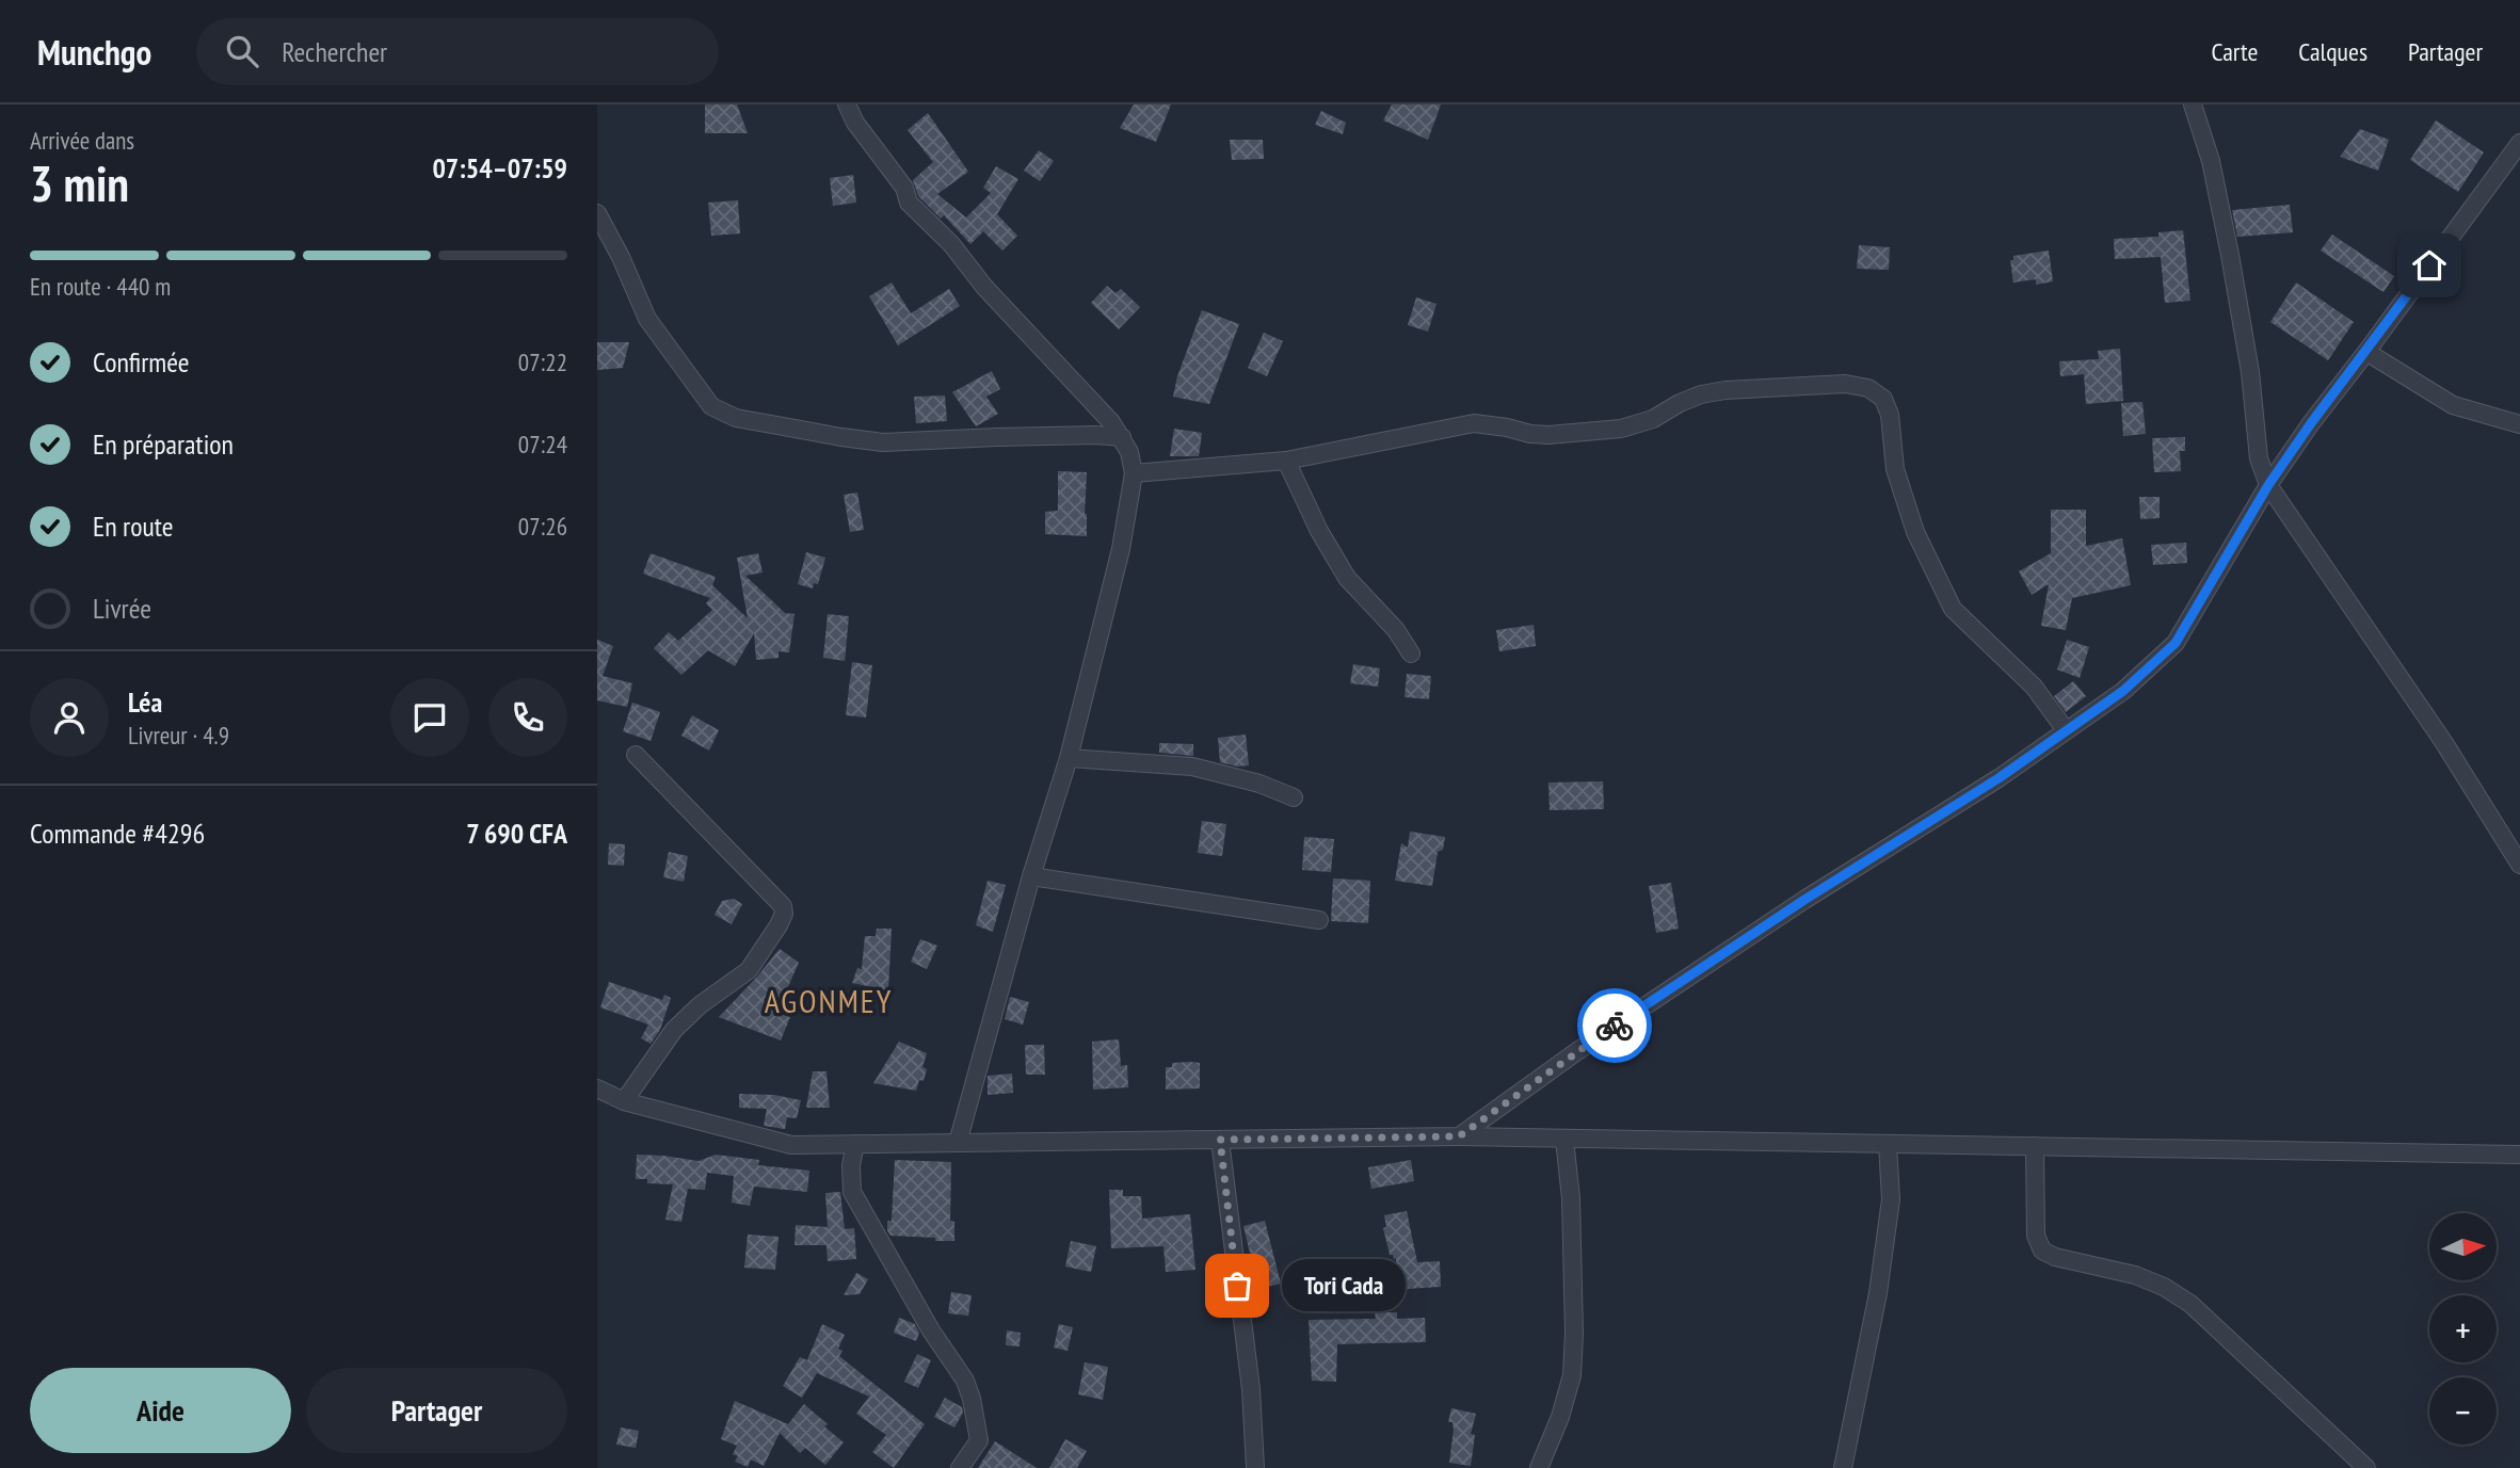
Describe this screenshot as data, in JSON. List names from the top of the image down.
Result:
{
  "districts": ["AGONMEY"],
  "places": ["Tori Cada"],
  "north": "right",
  "page": {
    "header": "Munchgo",
    "search": "Rechercher",
    "nav": ["Carte", "Calques", "Partager"],
    "heading": ["3 min", "Arrivée dans", "07:54–07:59"],
    "panel": [
      "Léa",
      "Livreur · 4.9",
      "Commande #4296",
      "7 690 CFA"
    ],
    "bar": "En route · 440 m",
    "list": [
      ["Confirmée", "07:22"],
      ["En préparation", "07:24"],
      ["En route", "07:26"],
      "Livrée"
    ],
    "map_buttons": ["+", "−"],
    "bubble": "Tori Cada",
    "buttons": ["Aide", "Partager"]
  }
}
